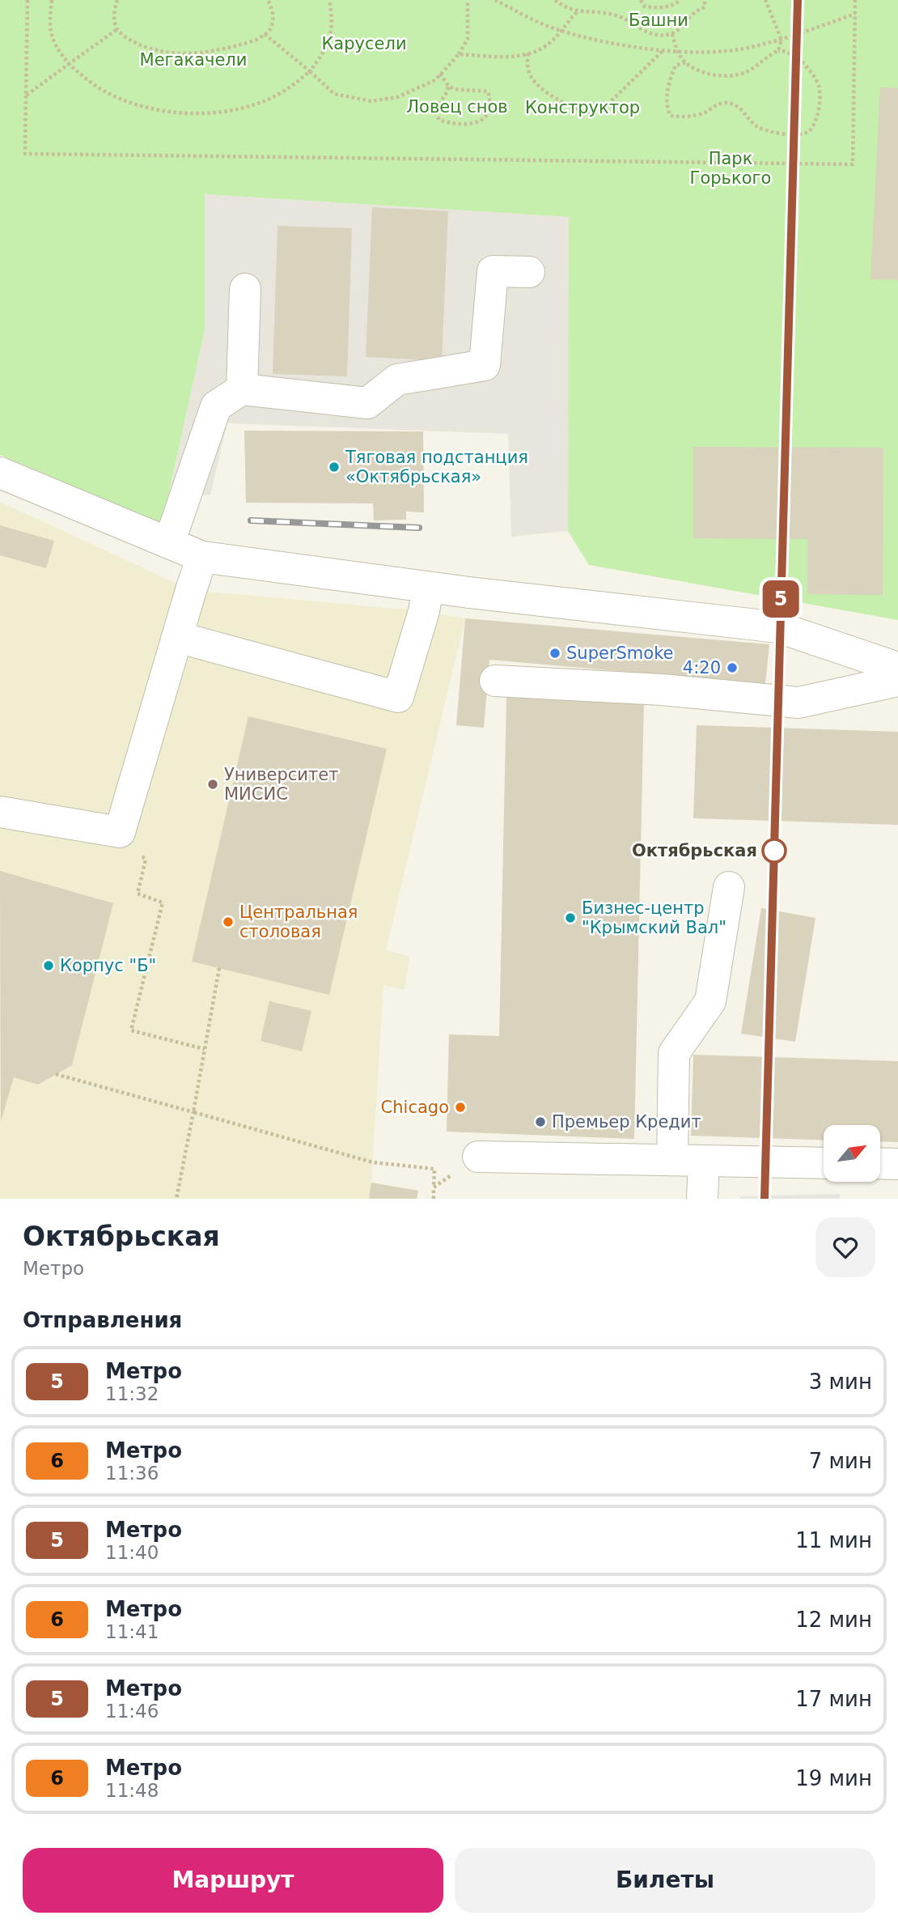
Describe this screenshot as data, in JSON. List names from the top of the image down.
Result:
{
  "parks": [
    "Башни",
    "Карусели",
    "Мегакачели",
    "Ловец снов",
    "Конструктор",
    "Парк Горького"
  ],
  "places": [
    "Тяговая подстанция «Октябрьская»",
    "SuperSmoke",
    "4:20",
    "Университет МИСИС",
    "Октябрьская",
    "Бизнес-центр \"Крымский Вал\"",
    "Центральная столовая",
    "Корпус \"Б\"",
    "Chicago",
    "Премьер Кредит"
  ],
  "lines": ["metro line 5"],
  "north": "top right",
  "page": {
    "on_map": "5",
    "heading": [
      ["Октябрьская", "Метро"],
      "Отправления"
    ],
    "list": [
      {
        "mark": "5",
        "name": "Метро",
        "note": "11:32",
        "value": "3 мин"
      },
      {
        "mark": "6",
        "name": "Метро",
        "note": "11:36",
        "value": "7 мин"
      },
      {
        "mark": "5",
        "name": "Метро",
        "note": "11:40",
        "value": "11 мин"
      },
      {
        "mark": "6",
        "name": "Метро",
        "note": "11:41",
        "value": "12 мин"
      },
      {
        "mark": "5",
        "name": "Метро",
        "note": "11:46",
        "value": "17 мин"
      },
      {
        "mark": "6",
        "name": "Метро",
        "note": "11:48",
        "value": "19 мин"
      }
    ],
    "buttons": ["Маршрут", "Билеты"]
  }
}
